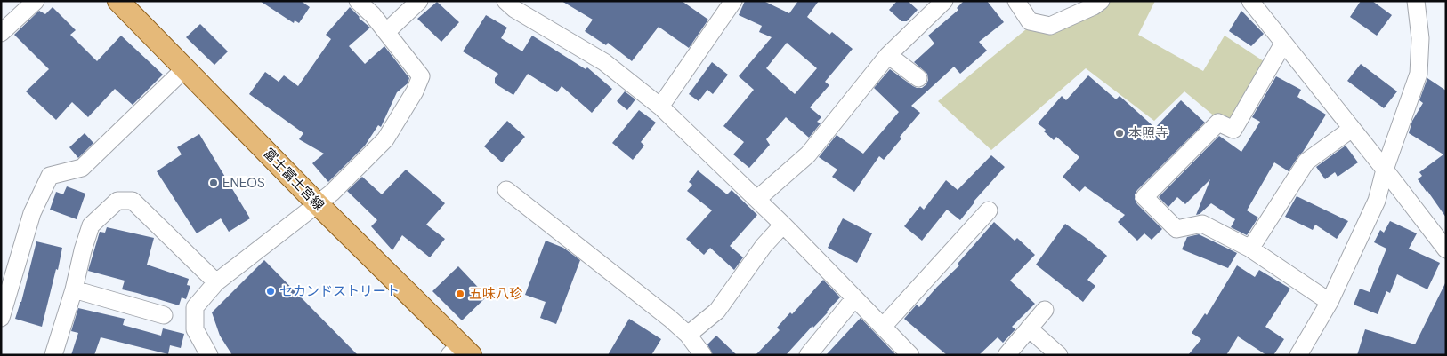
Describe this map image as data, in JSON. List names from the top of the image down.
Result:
{
  "streets": {
    "main road": ["富士富士宮線"]
  },
  "places": [
    "本照寺",
    "ENEOS",
    "セカンドストリート",
    "五味八珍"
  ]
}
